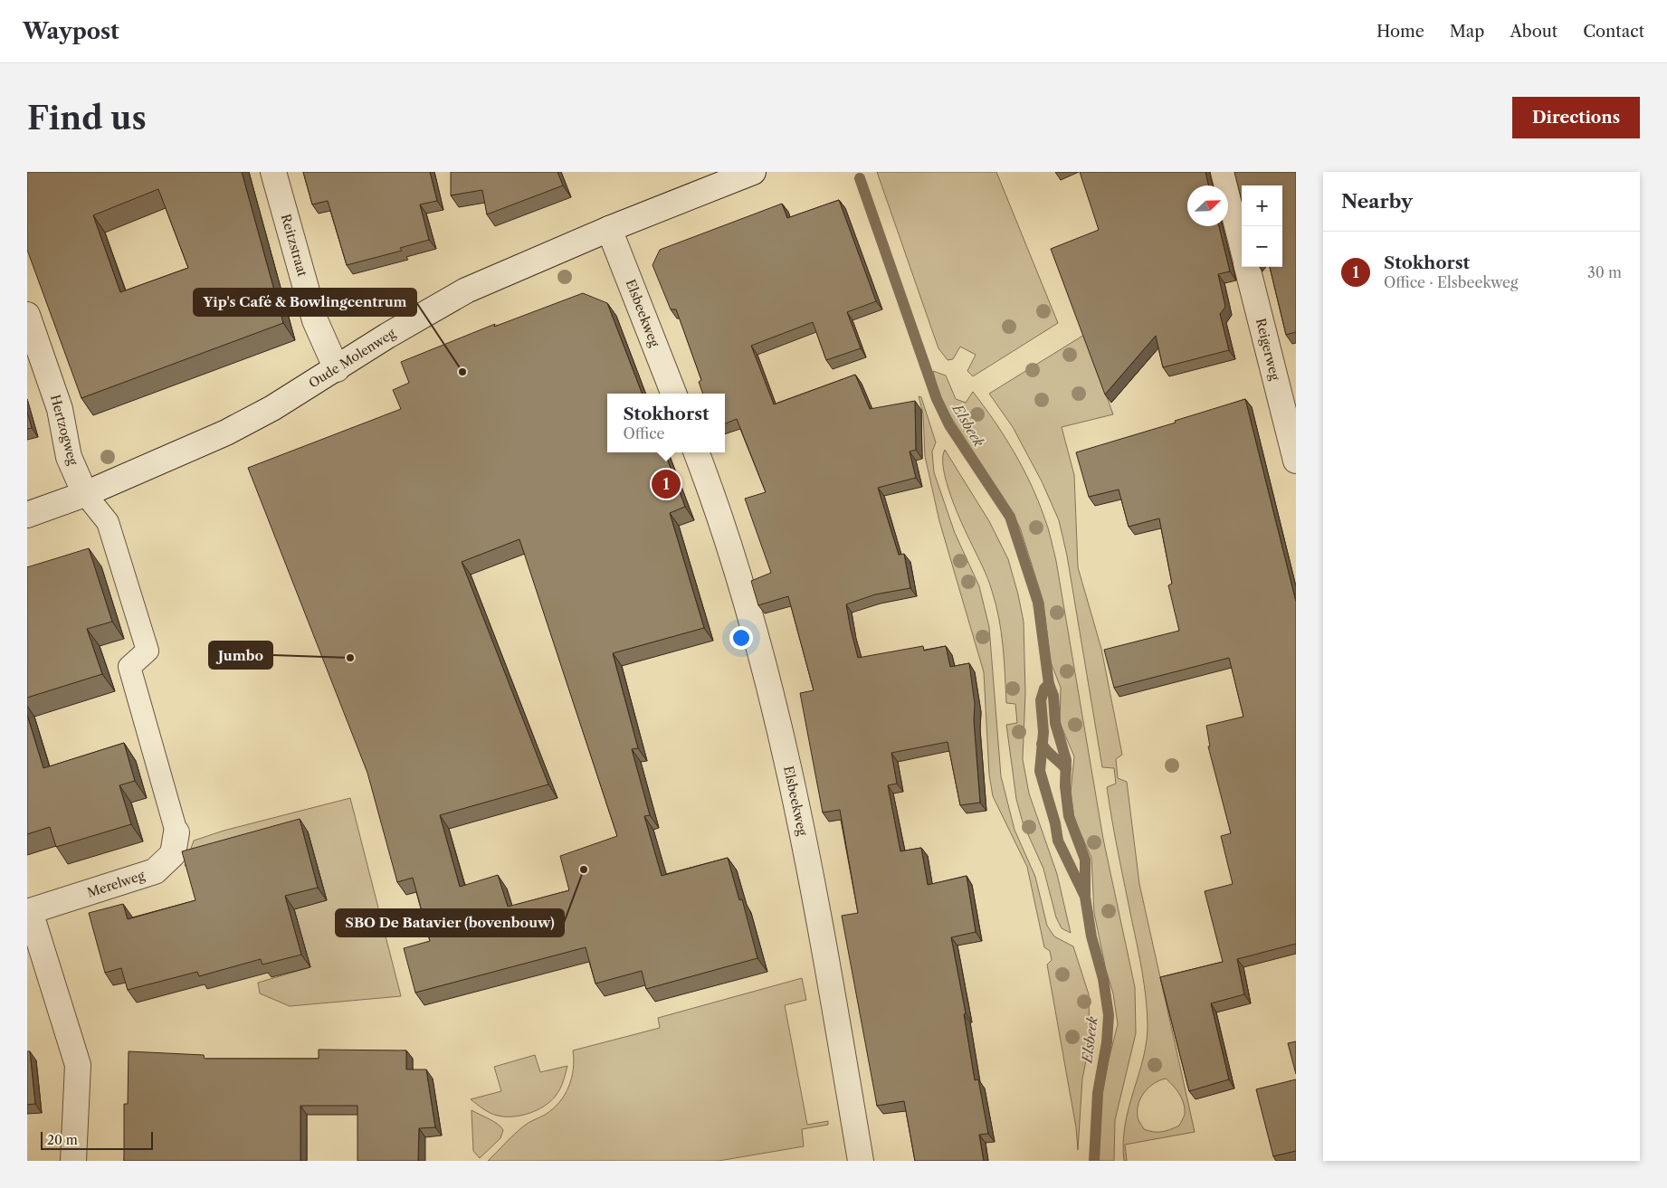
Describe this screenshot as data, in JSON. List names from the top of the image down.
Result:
{
  "streets": {
    "street": [
      "Reitzstraat",
      "Elsbeekweg",
      "Reigerweg",
      "Oude Molenweg",
      "Hertzogweg",
      "Merelweg"
    ]
  },
  "crossings": [
    ["Reitzstraat", "Oude Molenweg"],
    ["Elsbeekweg", "Oude Molenweg"],
    ["Oude Molenweg", "Hertzogweg"],
    ["Oude Molenweg", "Merelweg"],
    ["Hertzogweg", "Merelweg"]
  ],
  "water": ["Elsbeek"],
  "places": ["Yip's Café & Bowlingcentrum", "Jumbo", "SBO De Batavier (bovenbouw)"],
  "scale_bar": "20 m",
  "north": "top right",
  "page": {
    "header": "Waypost",
    "nav": [
      "Home",
      "Map",
      "About",
      "Contact"
    ],
    "buttons": "Directions",
    "title": "Find us",
    "heading": "Nearby",
    "map_buttons": ["+", "−"],
    "list": [
      {
        "mark": "1",
        "name": "Stokhorst",
        "note": "Office · Elsbeekweg",
        "value": "30 m"
      }
    ],
    "popup": ["Stokhorst", "Office"],
    "pins": "1",
    "scale": "20 m"
  }
}
